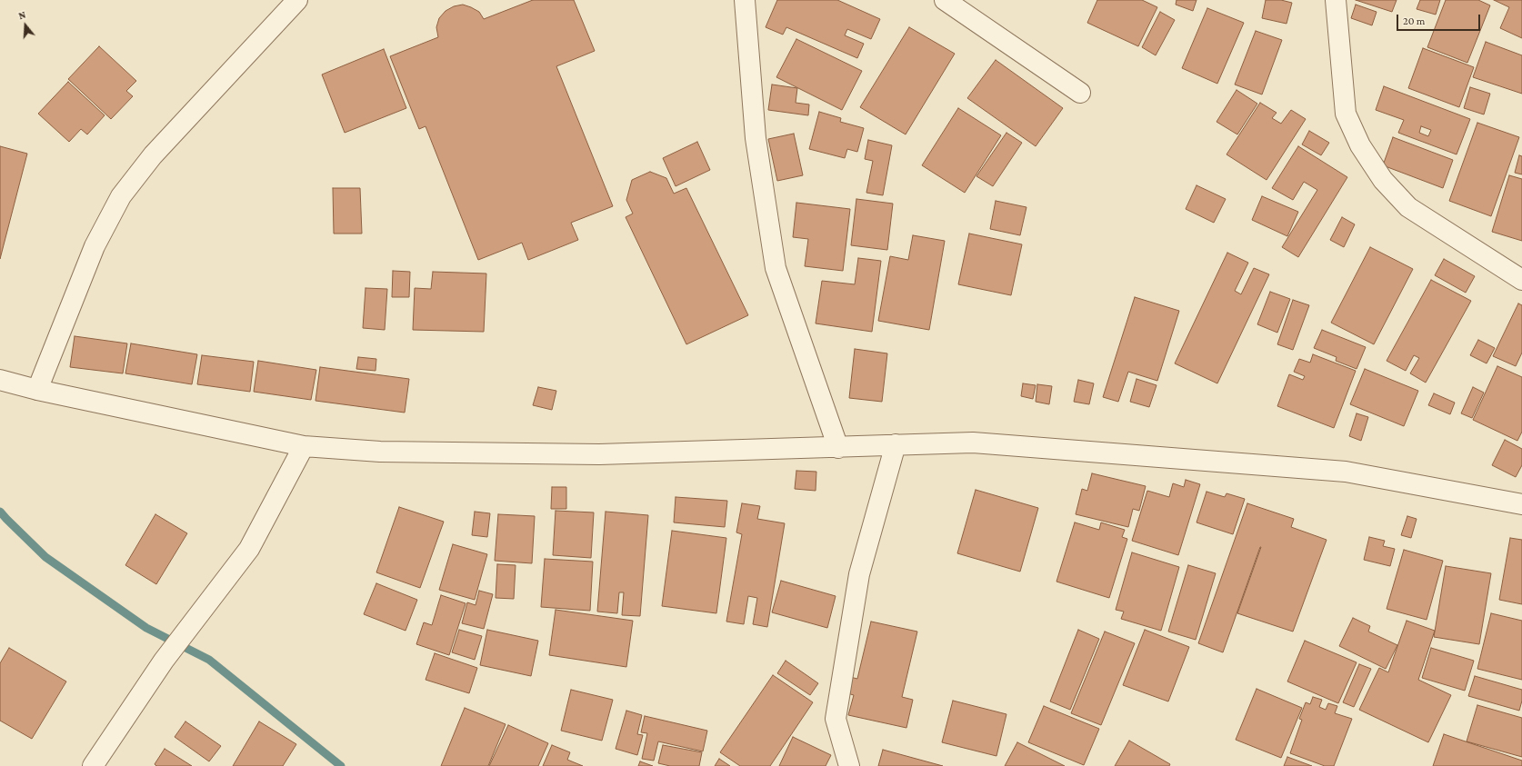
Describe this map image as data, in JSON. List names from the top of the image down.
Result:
{
  "scale_bar": "20 m",
  "north": "top"
}
